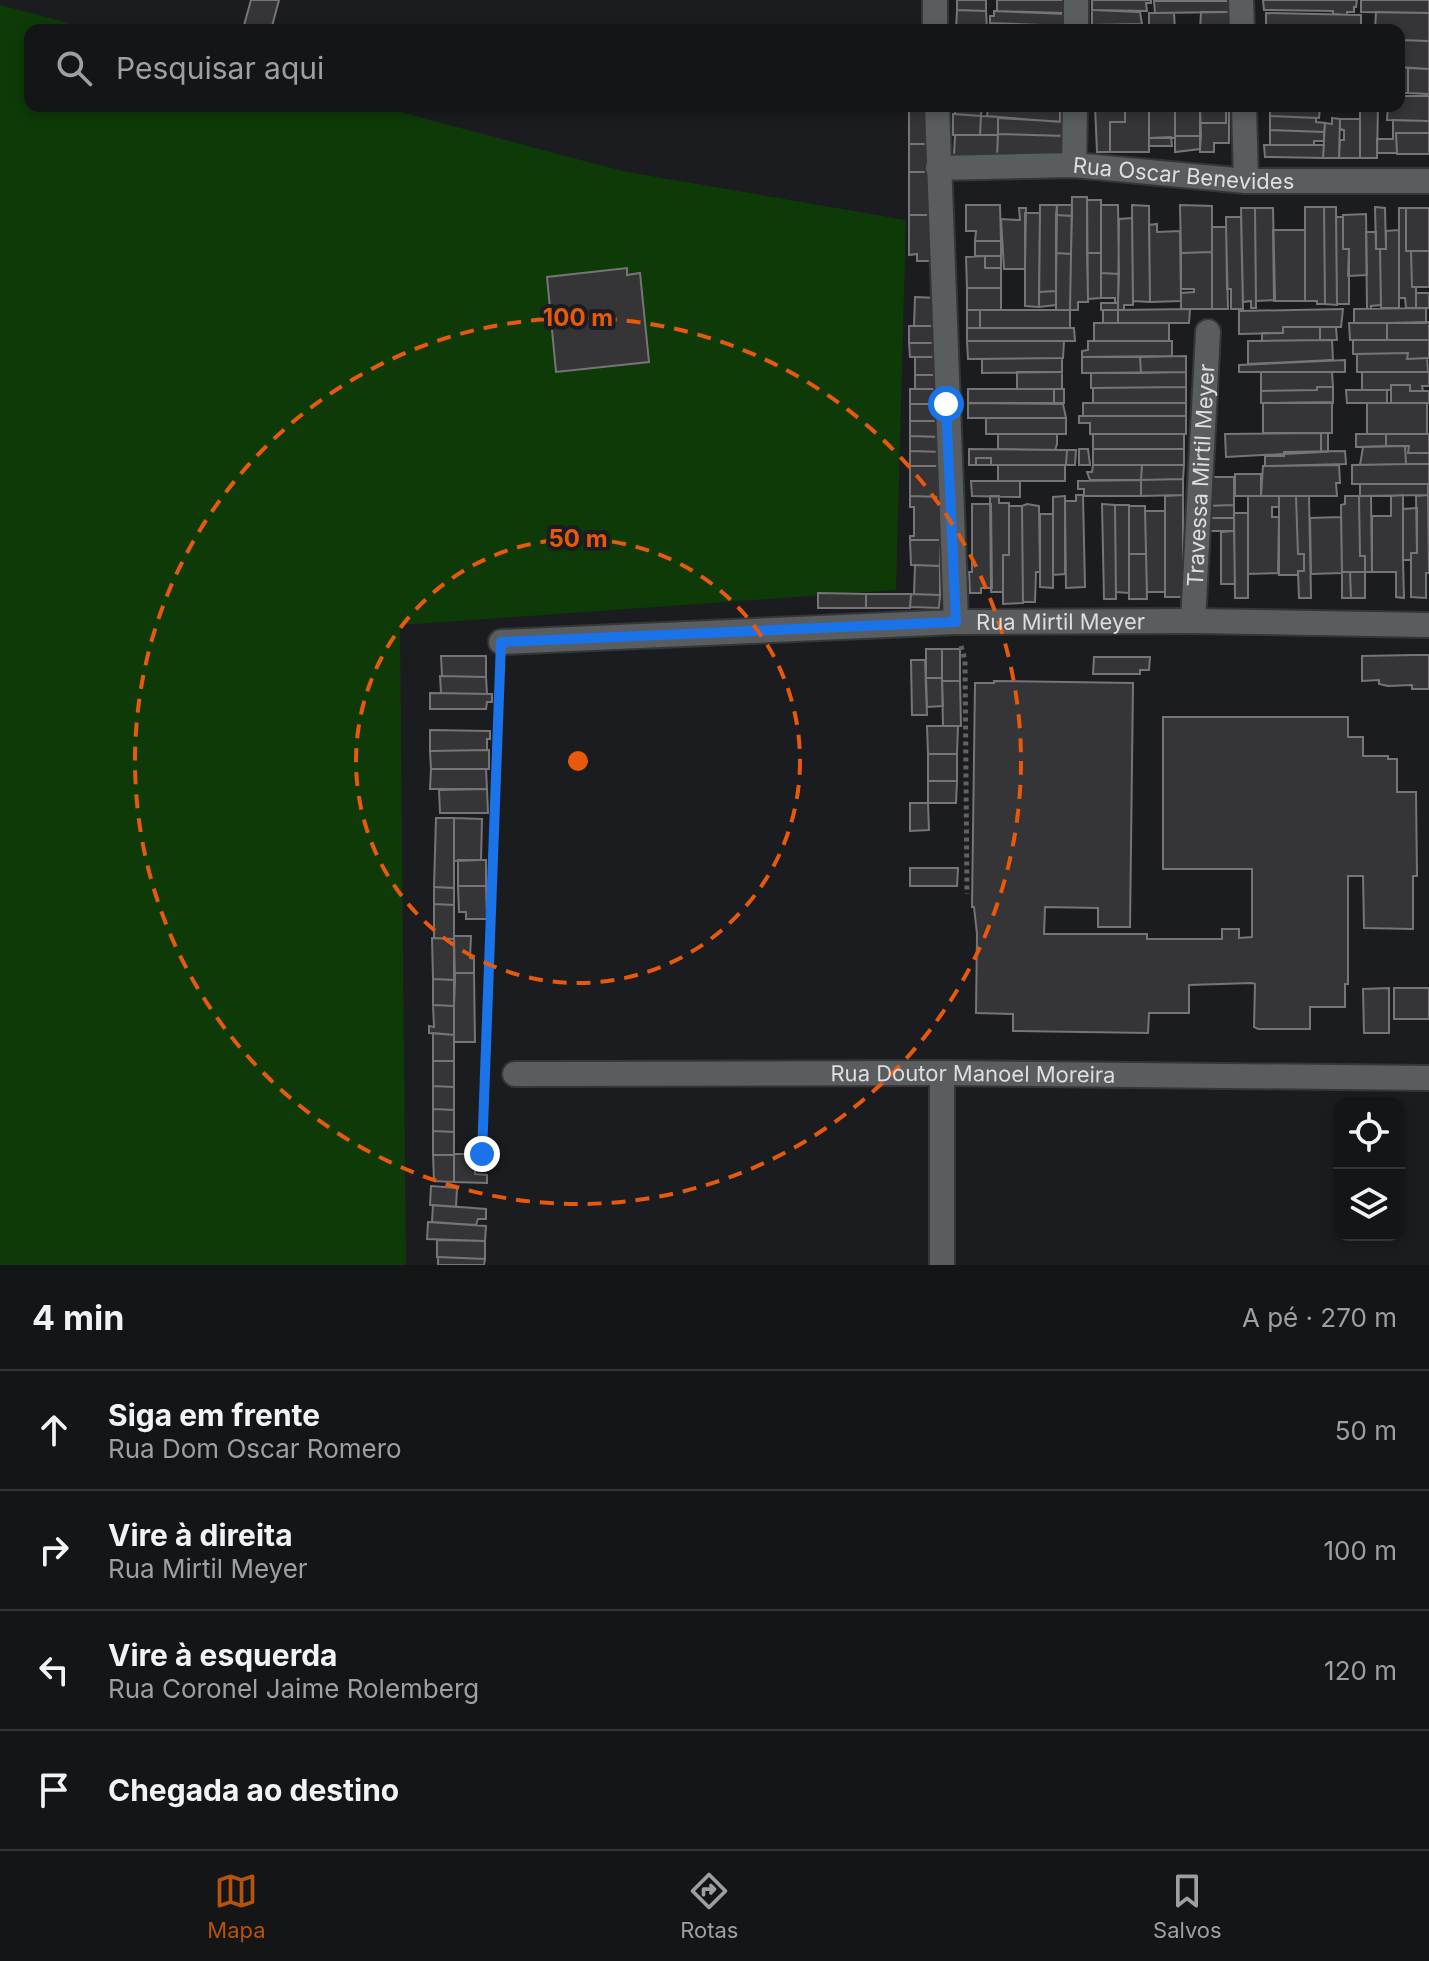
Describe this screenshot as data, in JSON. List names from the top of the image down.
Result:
{
  "streets": {
    "street": [
      "Rua Oscar Benevides",
      "Travessa Mirtil Meyer",
      "Rua Mirtil Meyer",
      "Rua Doutor Manoel Moreira"
    ]
  },
  "crossings": [
    ["Travessa Mirtil Meyer", "Rua Mirtil Meyer"]
  ],
  "page": {
    "search": "Pesquisar aqui",
    "heading": ["4 min", "A pé · 270 m"],
    "list": [
      ["Siga em frente", "Rua Dom Oscar Romero", "50 m"],
      ["Vire à direita", "Rua Mirtil Meyer", "100 m"],
      ["Vire à esquerda", "Rua Coronel Jaime Rolemberg", "120 m"],
      "Chegada ao destino"
    ],
    "nav": ["Mapa", "Rotas", "Salvos"]
  },
  "rings": ["100 m", "50 m"]
}
